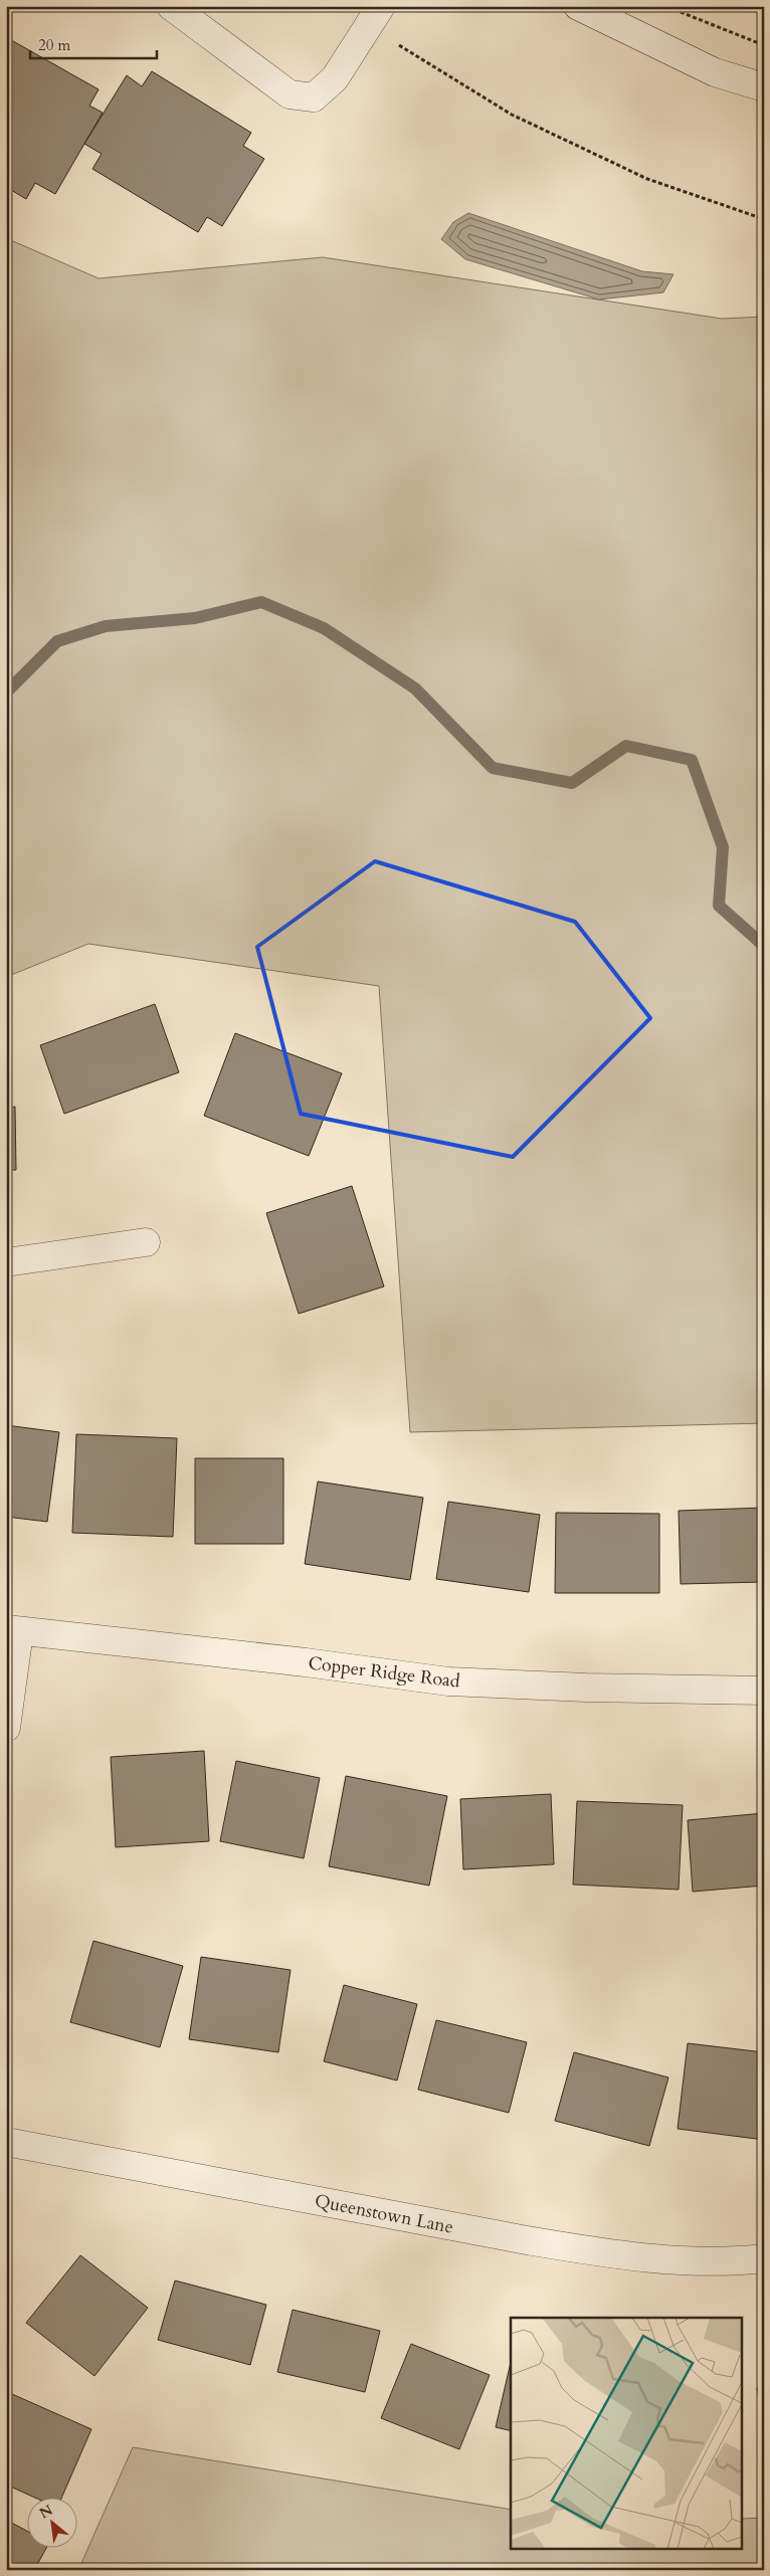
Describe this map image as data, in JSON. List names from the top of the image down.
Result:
{
  "streets": {
    "street": ["Copper Ridge Road", "Queenstown Lane"]
  },
  "scale_bar": "20 m",
  "north": "top left"
}
